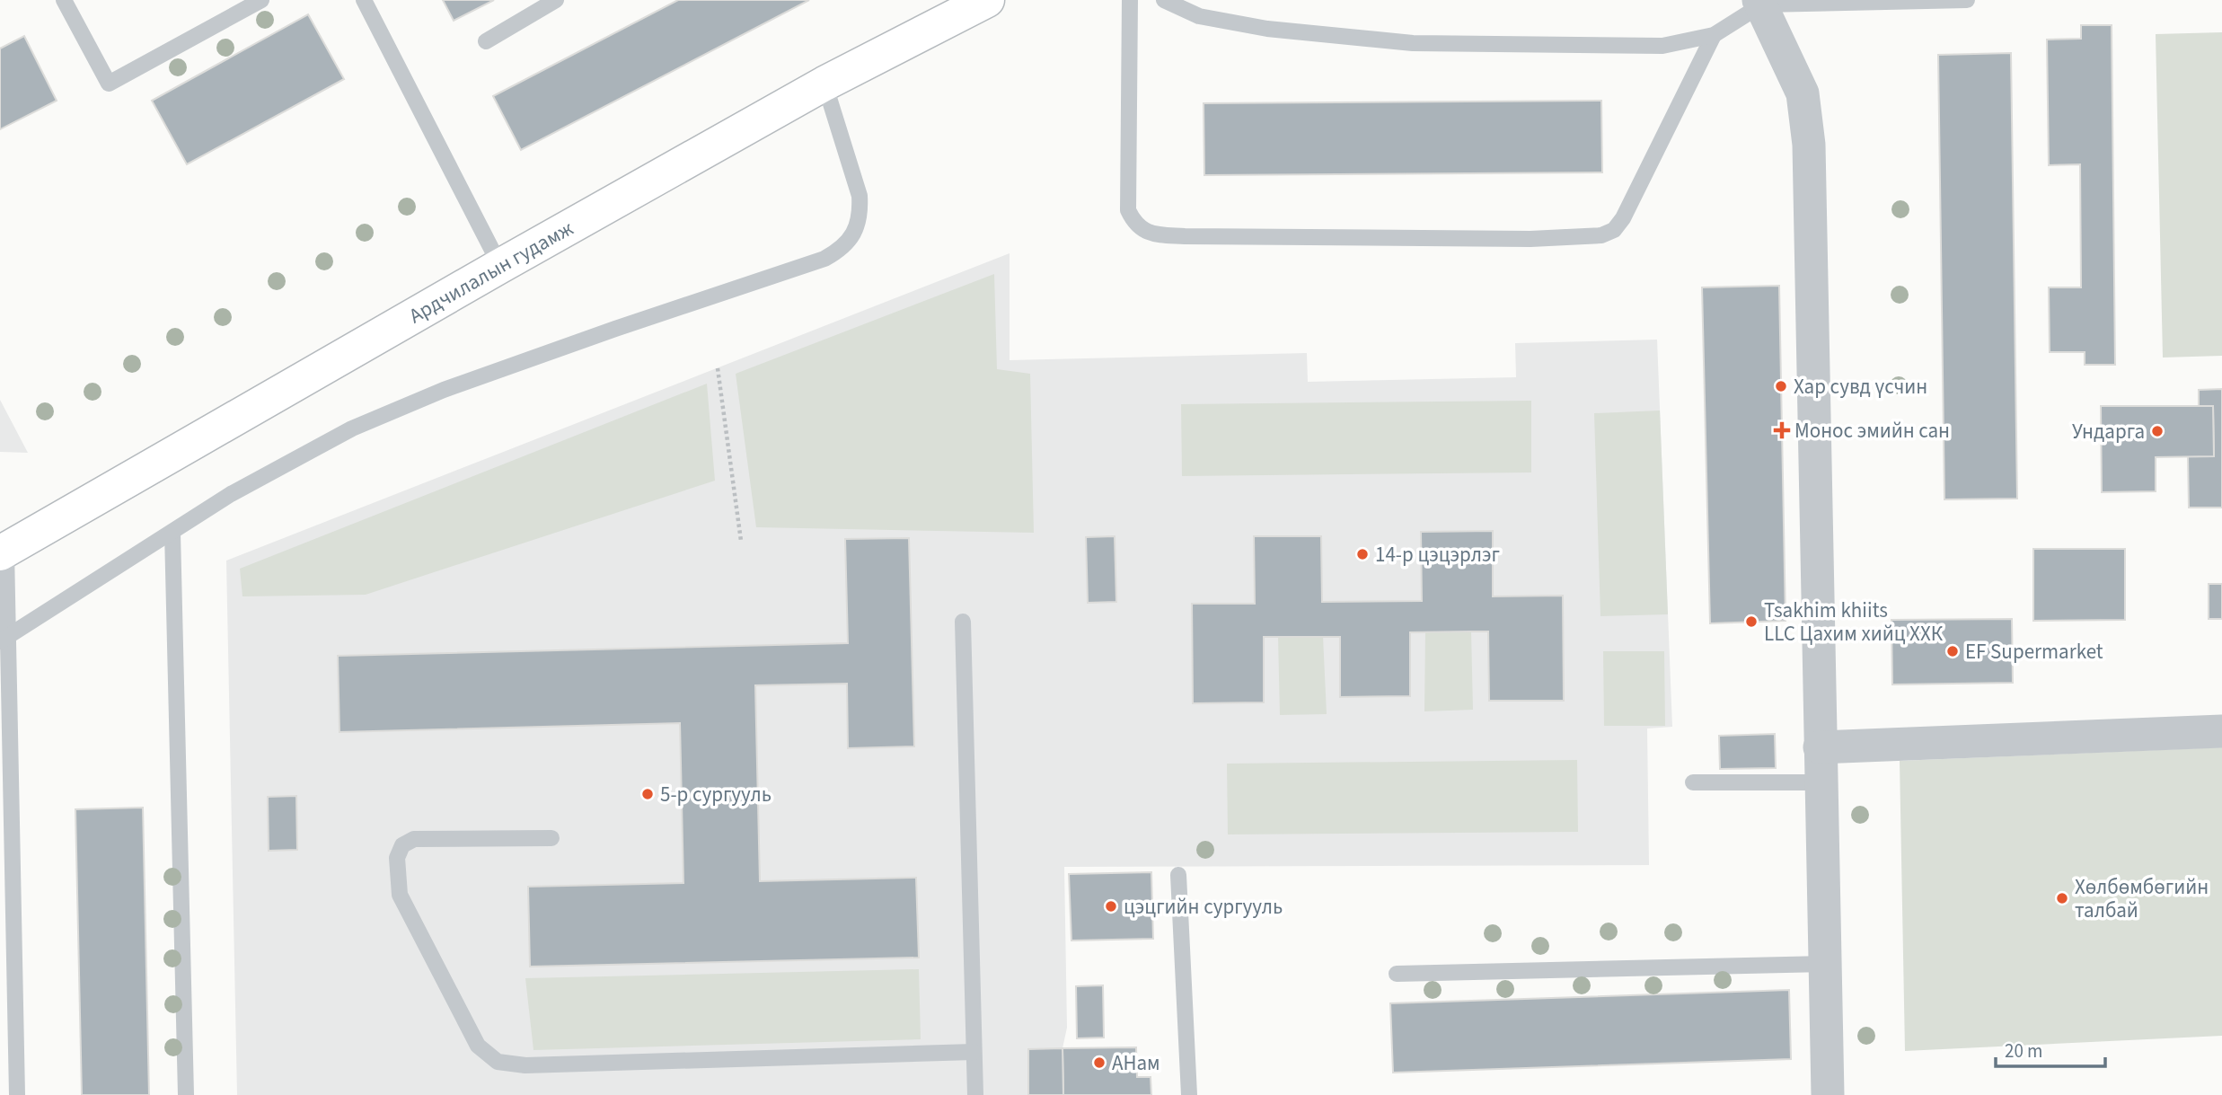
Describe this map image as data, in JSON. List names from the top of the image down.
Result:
{
  "streets": {
    "main road": ["Ардчилалын гудамж"]
  },
  "places": {
    "other": [
      "Хар сувд үсчин",
      "Ундарга",
      "14-р цэцэрлэг",
      "Tsakhim khiits LLC Цахим хийц ХХК",
      "EF Supermarket",
      "5-р сургууль",
      "Хөлбөмбөгийн талбай",
      "цэцгийн сургууль",
      "АНам"
    ],
    "health": ["Монос эмийн сан"]
  },
  "scale_bar": "20 m"
}
